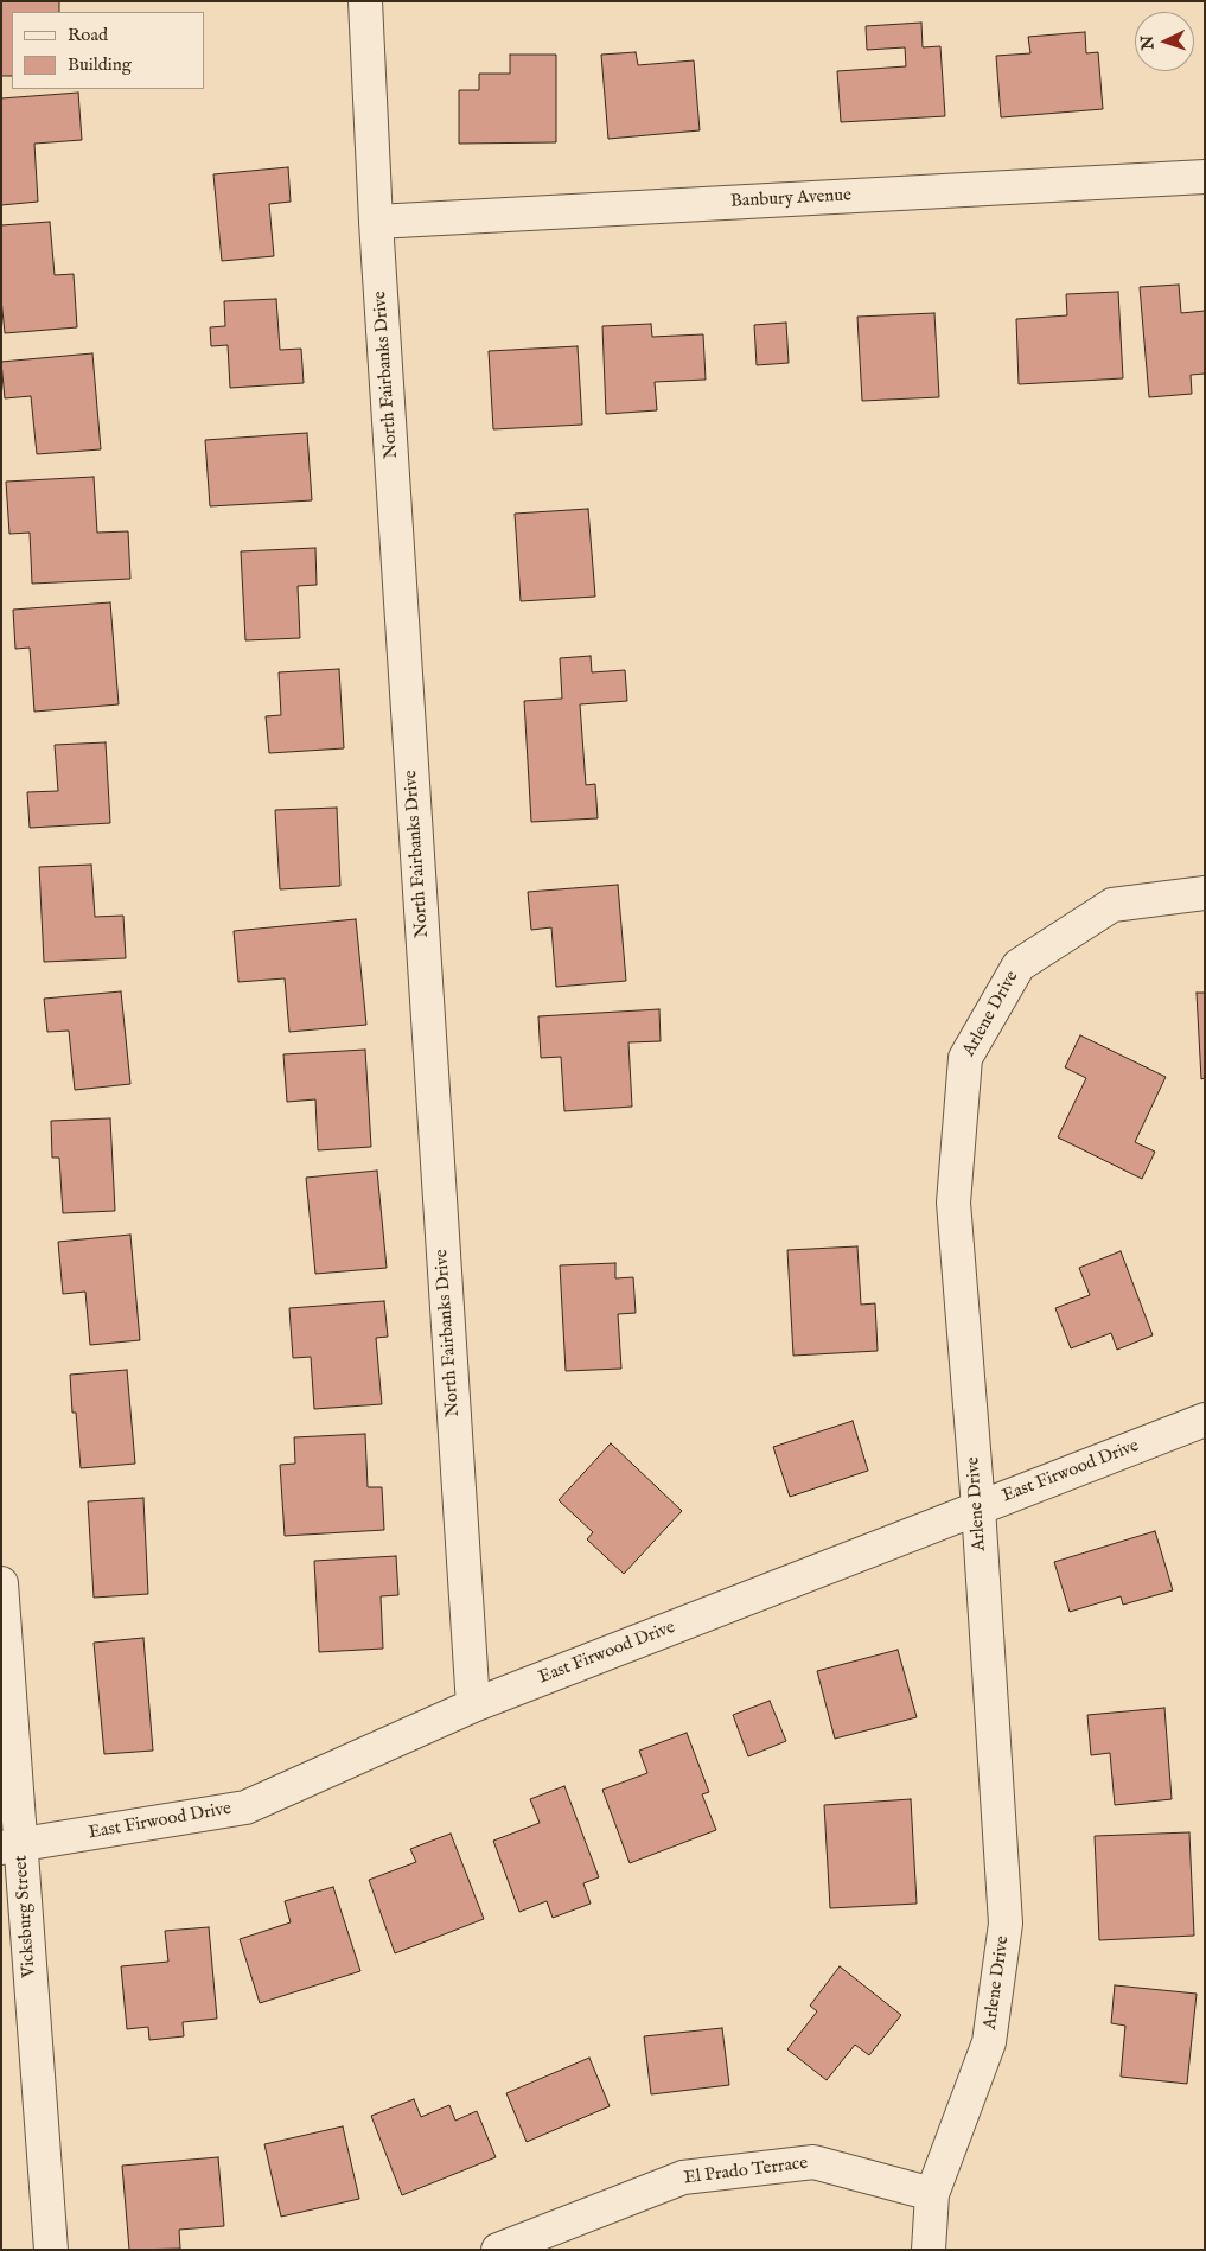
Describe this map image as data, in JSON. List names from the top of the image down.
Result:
{
  "streets": {
    "street": [
      "Banbury Avenue",
      "North Fairbanks Drive",
      "Arlene Drive",
      "East Firwood Drive",
      "Vicksburg Street",
      "El Prado Terrace"
    ]
  },
  "crossings": [
    ["Banbury Avenue", "North Fairbanks Drive"],
    ["North Fairbanks Drive", "East Firwood Drive"],
    ["Arlene Drive", "East Firwood Drive"],
    ["Arlene Drive", "El Prado Terrace"],
    ["East Firwood Drive", "Vicksburg Street"]
  ],
  "legend": ["Road", "Building"],
  "north": "left"
}
